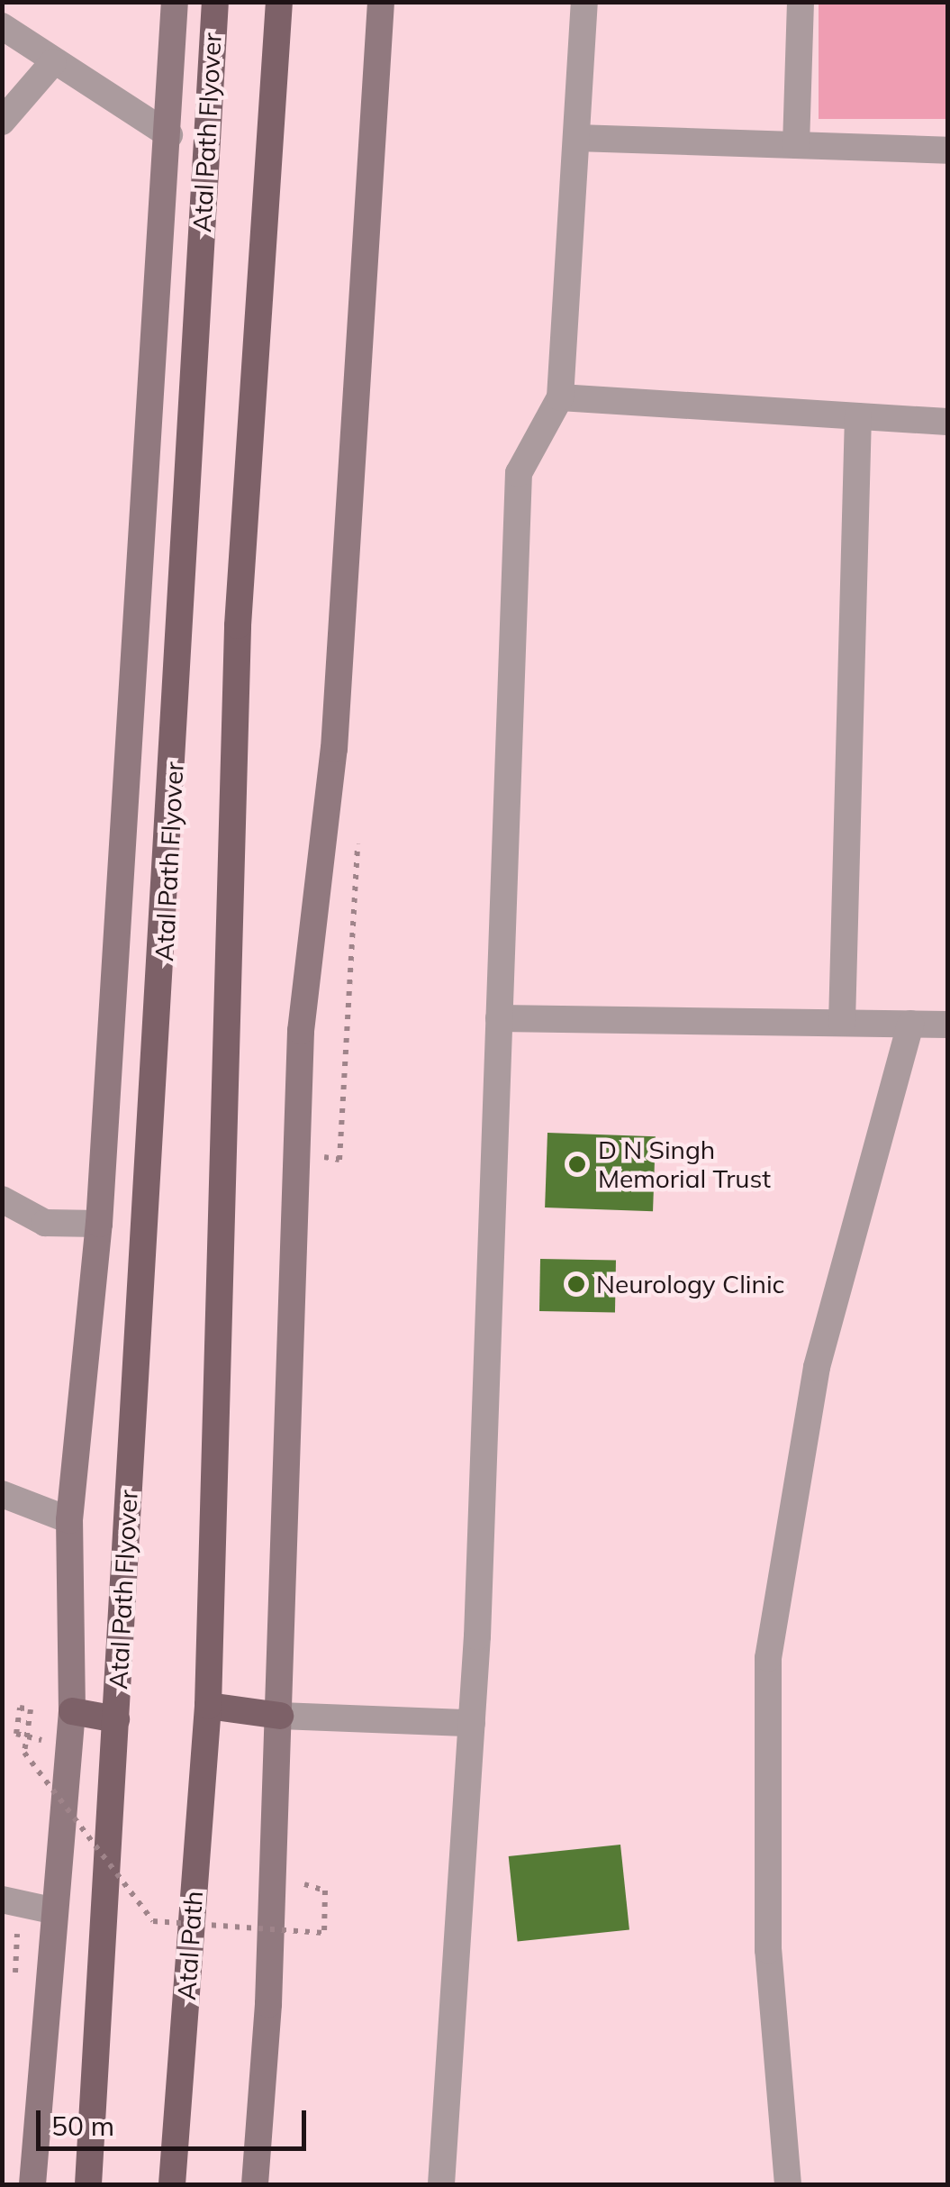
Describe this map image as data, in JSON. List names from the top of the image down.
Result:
{
  "streets": {
    "main road": ["Atal Path Flyover", "Atal Path"]
  },
  "places": ["D N Singh Memorial Trust", "Neurology Clinic"],
  "scale_bar": "50 m"
}
